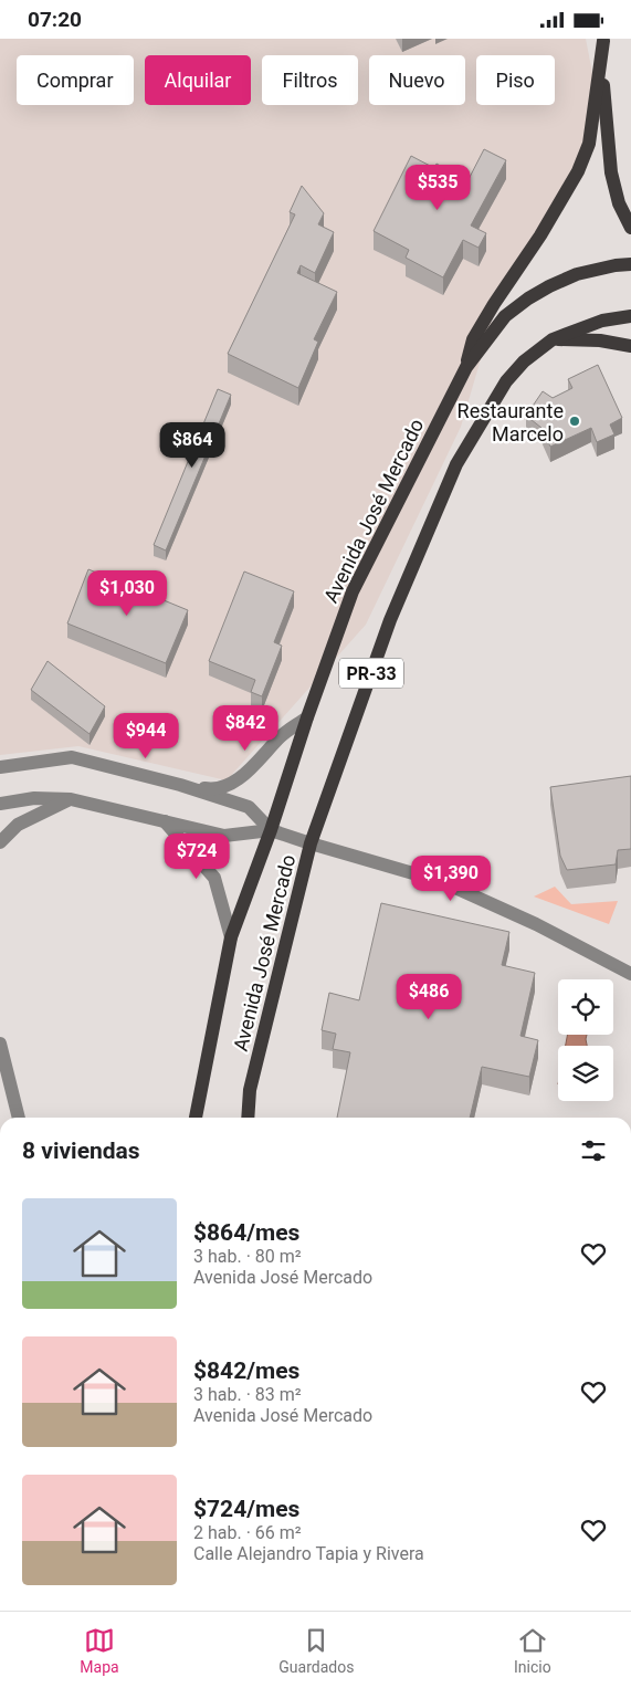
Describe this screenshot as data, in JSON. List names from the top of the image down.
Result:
{
  "streets": {
    "main road": ["Avenida José Mercado", "PR-33"]
  },
  "places": ["Restaurante Marcelo"],
  "page": {
    "status": "07:20",
    "chip": [
      "Comprar",
      "Alquilar",
      "Filtros",
      "Nuevo",
      "Piso"
    ],
    "price": [
      "$535",
      "$864",
      "$1,030",
      "$842",
      "$944",
      "$724",
      "$1,390",
      "$486"
    ],
    "heading": "8 viviendas",
    "list": [
      {
        "name": "$864/mes",
        "note": "3 hab. · 80 m² · Avenida José Mercado"
      },
      {
        "name": "$842/mes",
        "note": "3 hab. · 83 m² · Avenida José Mercado"
      },
      {
        "name": "$724/mes",
        "note": "2 hab. · 66 m² · Calle Alejandro Tapia y Rivera"
      }
    ],
    "tabs": ["Mapa", "Guardados", "Inicio"]
  }
}
